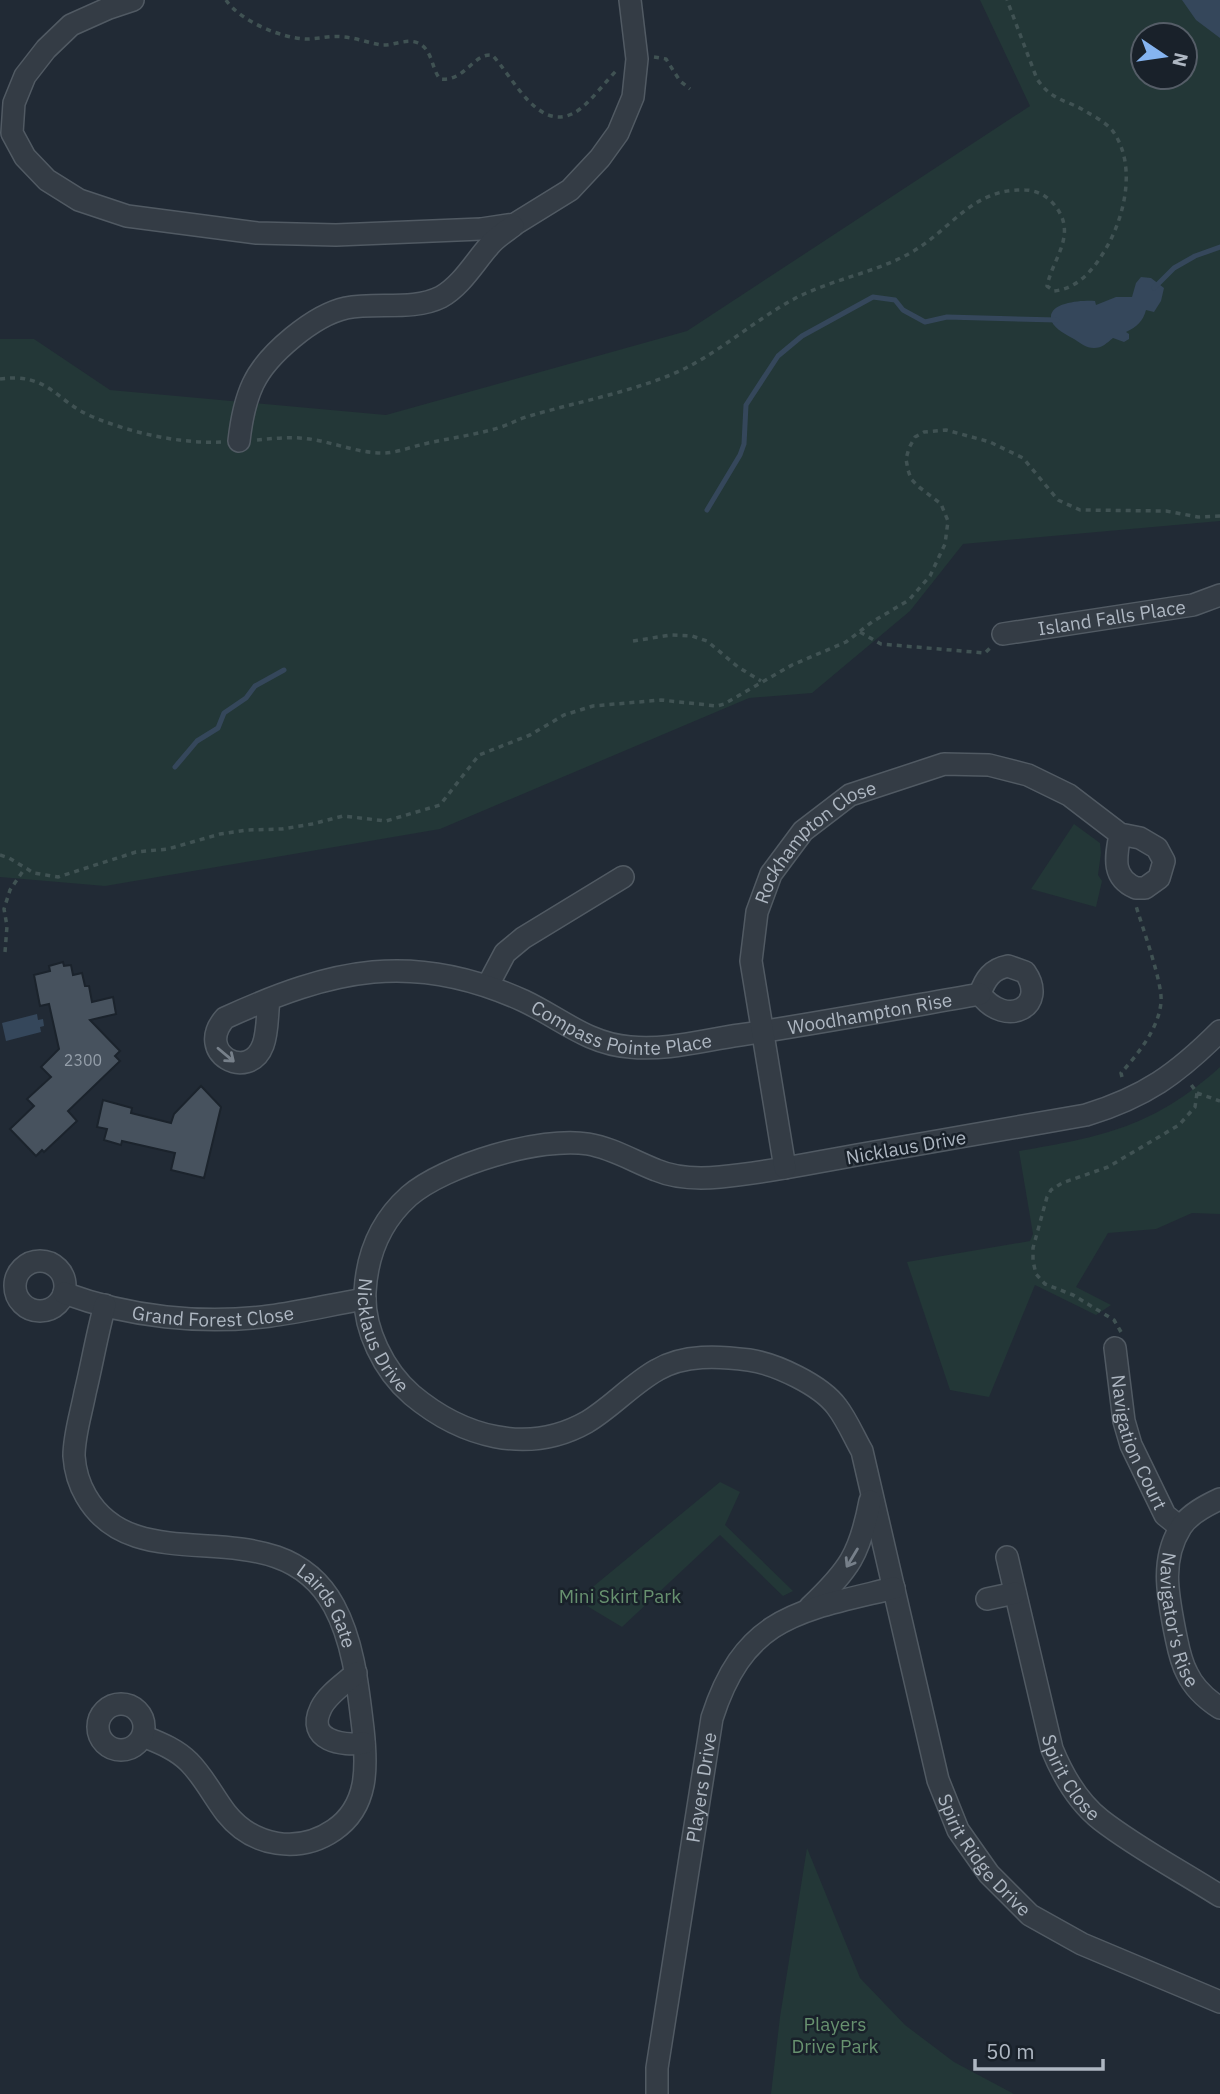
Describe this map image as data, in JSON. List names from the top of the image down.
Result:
{
  "streets": {
    "street": [
      "Island Falls Place",
      "Rockhampton Close",
      "Woodhampton Rise",
      "Compass Pointe Place",
      "Nicklaus Drive",
      "Grand Forest Close",
      "Navigation Court",
      "Lairds Gate",
      "Navigator's Rise",
      "Spirit Close",
      "Players Drive",
      "Spirit Ridge Drive"
    ]
  },
  "crossings": [
    ["Rockhampton Close", "Woodhampton Rise"],
    ["Rockhampton Close", "Compass Pointe Place"],
    ["Rockhampton Close", "Nicklaus Drive"],
    ["Woodhampton Rise", "Compass Pointe Place"],
    ["Nicklaus Drive", "Grand Forest Close"],
    ["Nicklaus Drive", "Players Drive"],
    ["Nicklaus Drive", "Spirit Ridge Drive"],
    ["Grand Forest Close", "Lairds Gate"],
    ["Navigation Court", "Navigator's Rise"],
    ["Players Drive", "Spirit Ridge Drive"]
  ],
  "parks": ["Mini Skirt Park", "Players Drive Park"],
  "house_numbers": ["2300"],
  "scale_bar": "50 m",
  "north": "right"
}
